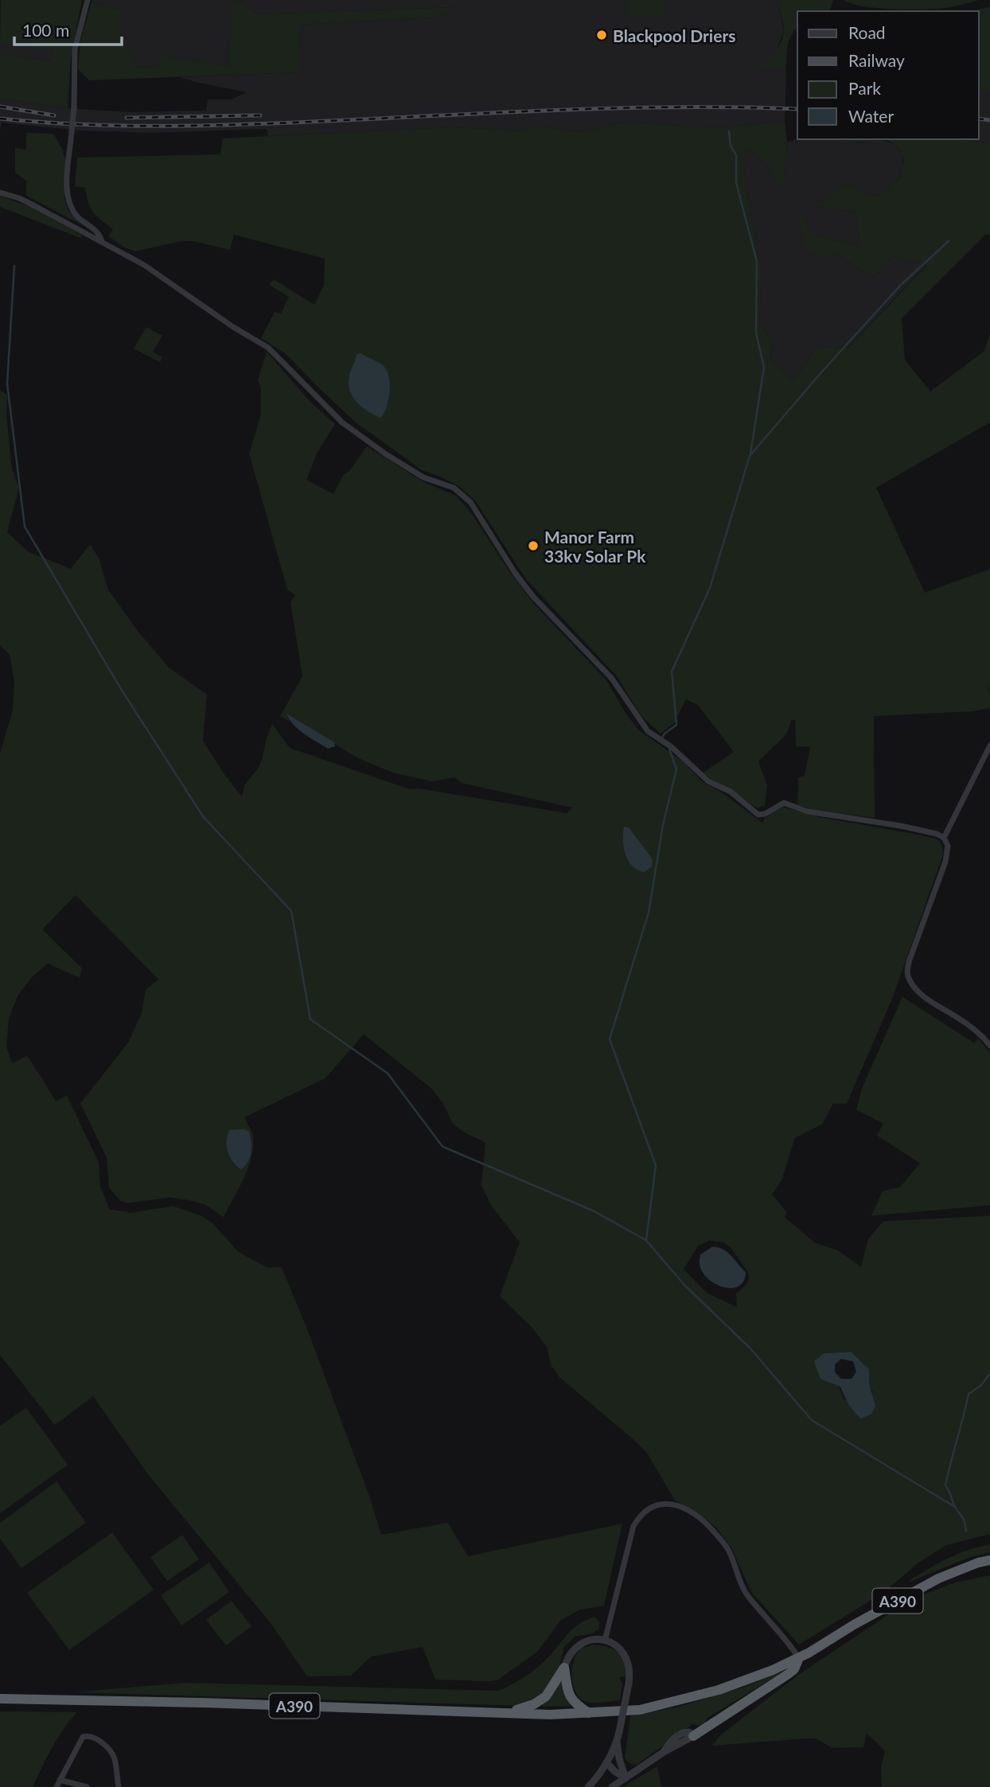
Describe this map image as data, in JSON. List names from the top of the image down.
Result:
{
  "streets": {
    "highway": ["A390"]
  },
  "places": ["Blackpool Driers", "Manor Farm 33kv Solar Pk"],
  "legend": [
    "Road",
    "Railway",
    "Park",
    "Water"
  ],
  "scale_bar": "100 m"
}
